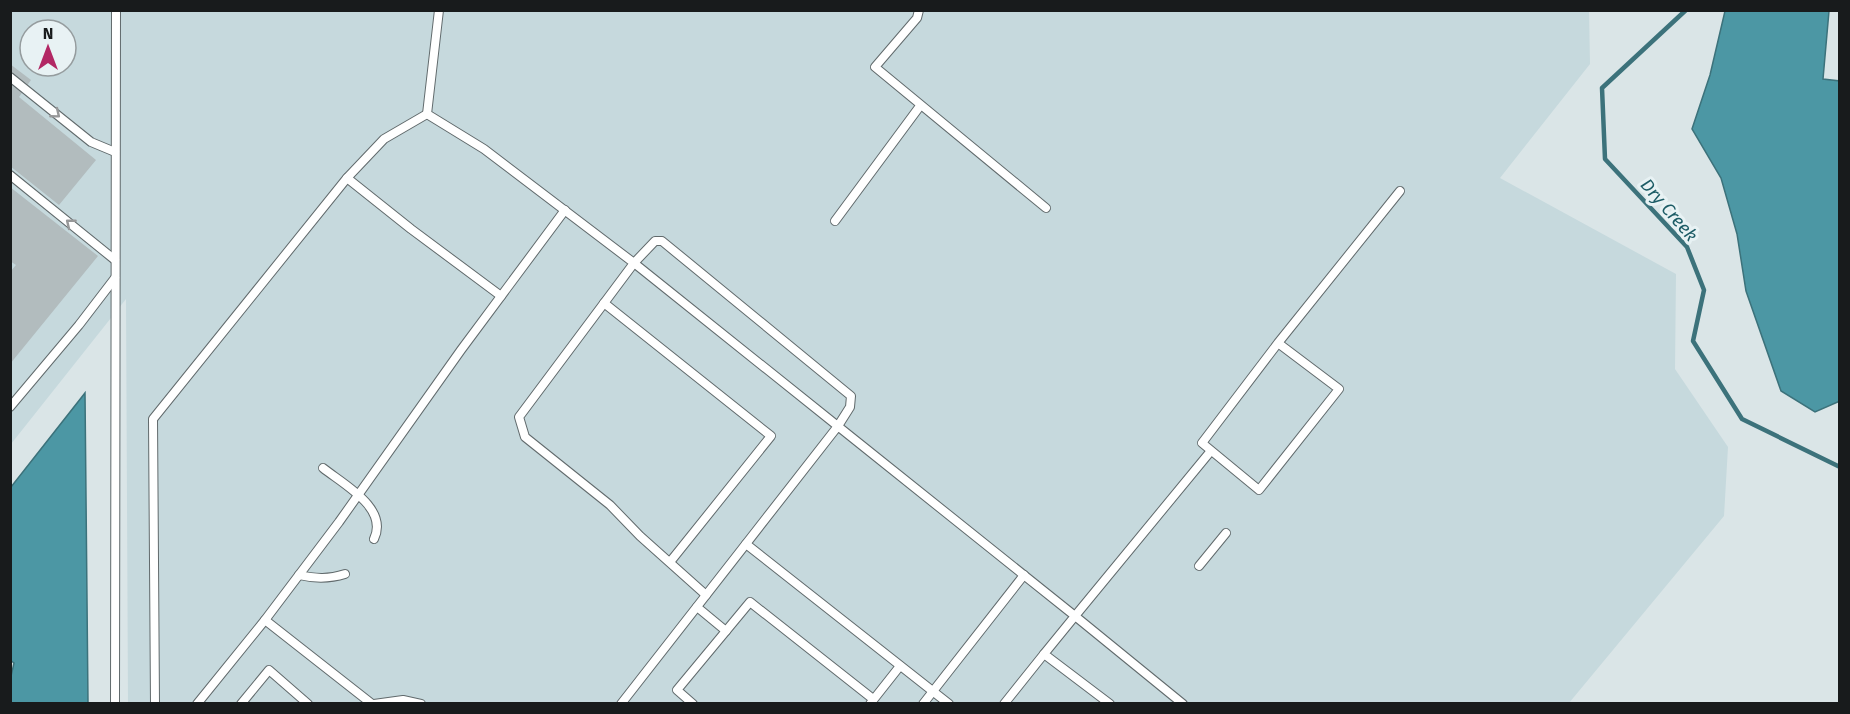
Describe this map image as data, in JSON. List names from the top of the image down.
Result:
{
  "water": ["Dry Creek"],
  "north": "top"
}
